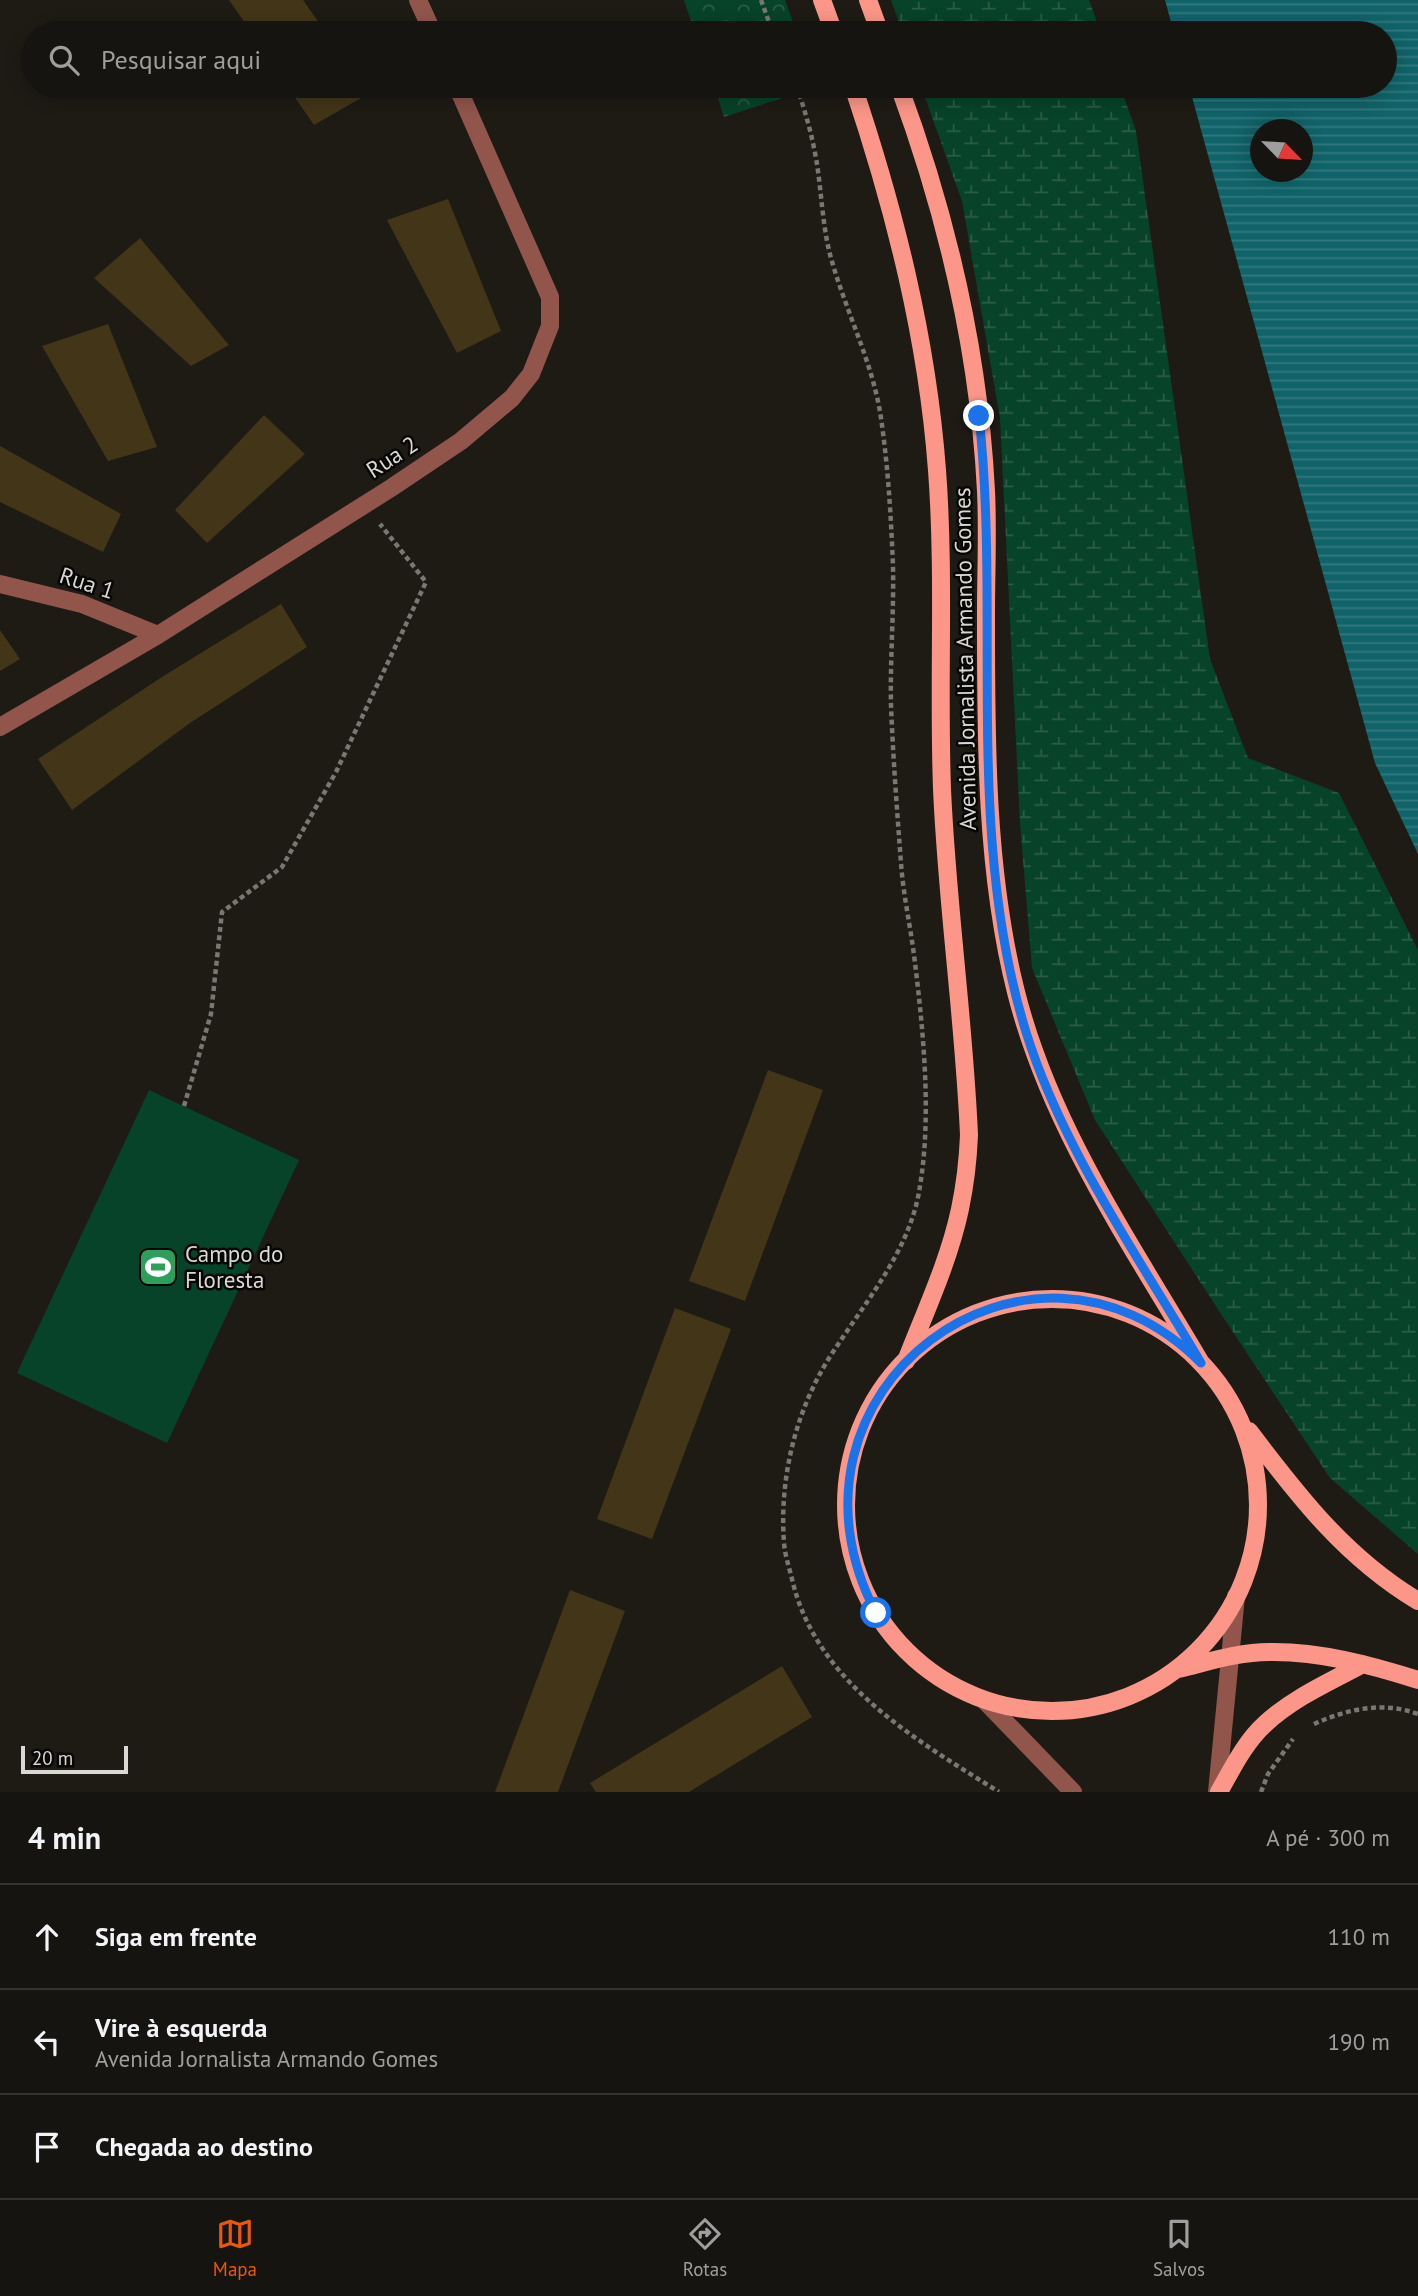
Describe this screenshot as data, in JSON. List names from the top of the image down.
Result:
{
  "streets": {
    "main road": ["Avenida Jornalista Armando Gomes"],
    "street": ["Rua 2", "Rua 1"]
  },
  "crossings": [
    ["Rua 2", "Rua 1"]
  ],
  "places": {
    "sports": ["Campo do Floresta"]
  },
  "scale_bar": "20 m",
  "north": "bottom right",
  "page": {
    "search": "Pesquisar aqui",
    "scale": "20 m",
    "heading": ["4 min", "A pé · 300 m"],
    "list": [
      ["Siga em frente", "110 m"],
      ["Vire à esquerda", "Avenida Jornalista Armando Gomes", "190 m"],
      "Chegada ao destino"
    ],
    "nav": ["Mapa", "Rotas", "Salvos"]
  }
}
